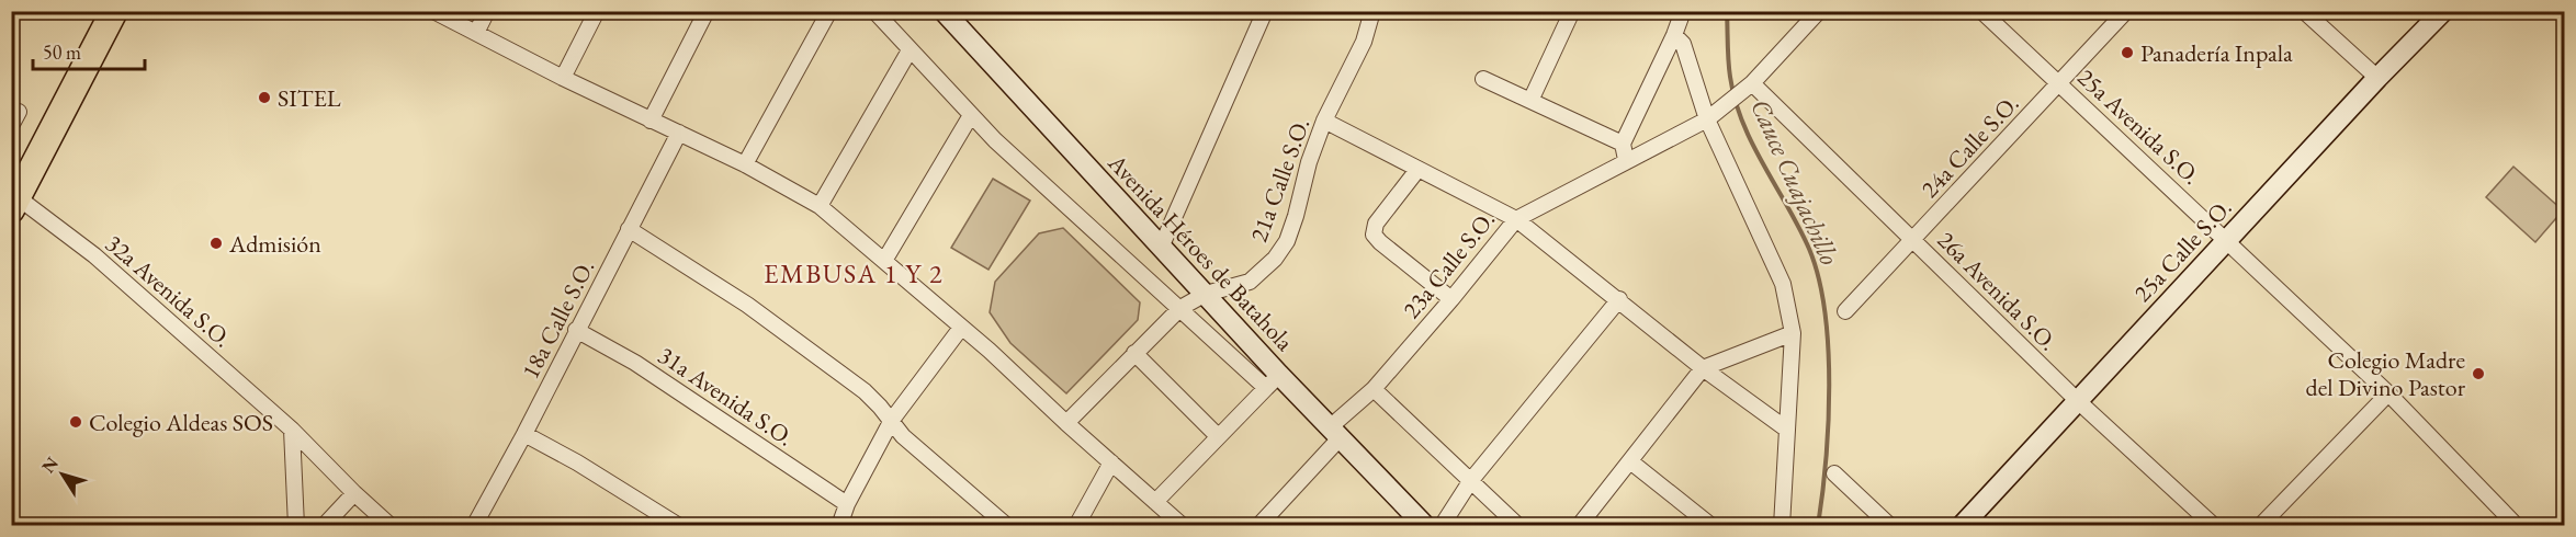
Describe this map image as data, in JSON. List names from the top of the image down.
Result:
{
  "streets": {
    "street": [
      "25a Avenida S.O.",
      "24a Calle S.O.",
      "21a Calle S.O.",
      "25a Calle S.O.",
      "Avenida Héroes de Batahola",
      "23a Calle S.O.",
      "32a Avenida S.O.",
      "26a Avenida S.O.",
      "18a Calle S.O.",
      "31a Avenida S.O."
    ]
  },
  "crossings": [
    ["25a Avenida S.O.", "24a Calle S.O."],
    ["25a Avenida S.O.", "25a Calle S.O."],
    ["24a Calle S.O.", "26a Avenida S.O."],
    ["21a Calle S.O.", "Avenida Héroes de Batahola"],
    ["25a Calle S.O.", "26a Avenida S.O."],
    ["Avenida Héroes de Batahola", "23a Calle S.O."],
    ["23a Calle S.O.", "26a Avenida S.O."],
    ["18a Calle S.O.", "31a Avenida S.O."]
  ],
  "districts": ["EMBUSA 1 Y 2"],
  "water": ["Cauce Cuajachillo"],
  "places": [
    "Panadería Inpala",
    "SITEL",
    "Admisión",
    "Colegio Madre del Divino Pastor",
    "Colegio Aldeas SOS"
  ],
  "scale_bar": "50 m",
  "north": "top left"
}
